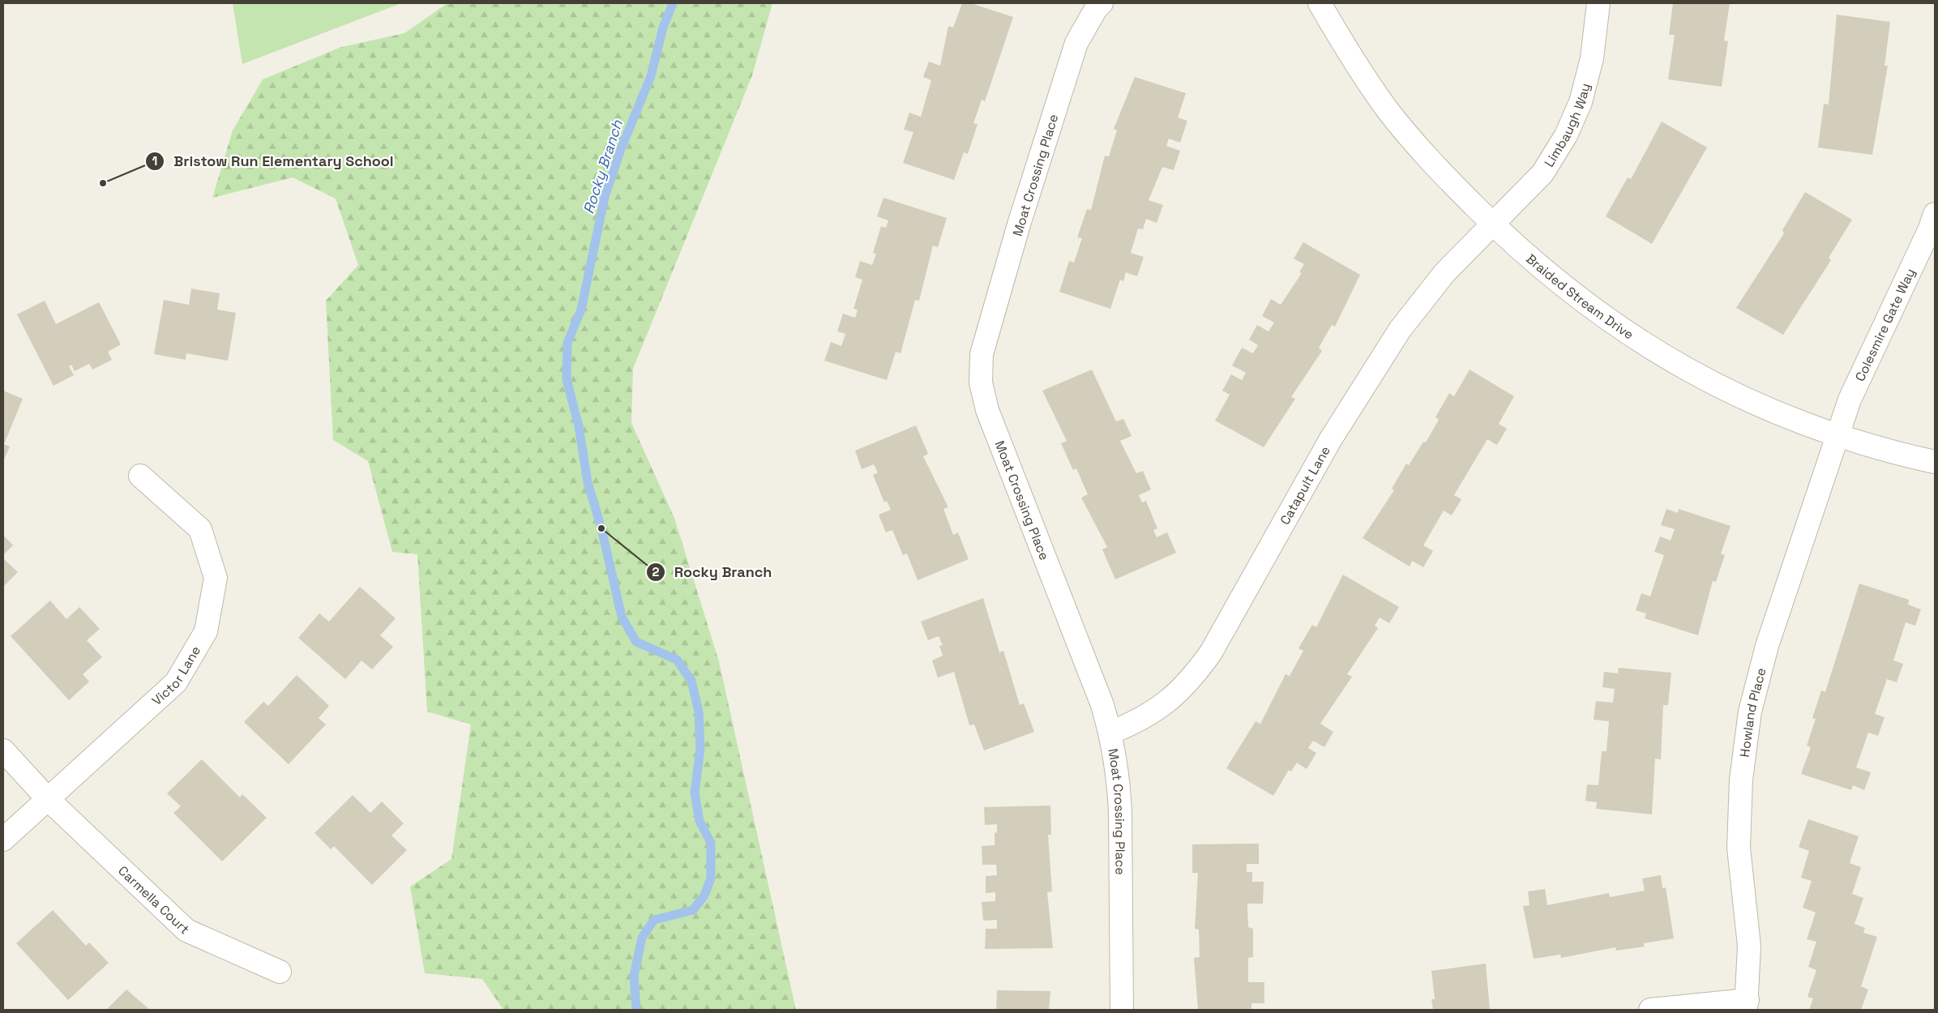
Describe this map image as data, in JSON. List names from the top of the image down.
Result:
{
  "streets": {
    "street": [
      "Limbaugh Way",
      "Moat Crossing Place",
      "Braided Stream Drive",
      "Colesmire Gate Way",
      "Catapult Lane",
      "Victor Lane",
      "Howland Place",
      "Carmella Court"
    ]
  },
  "crossings": [
    ["Limbaugh Way", "Braided Stream Drive"],
    ["Limbaugh Way", "Catapult Lane"],
    ["Moat Crossing Place", "Catapult Lane"],
    ["Braided Stream Drive", "Colesmire Gate Way"],
    ["Braided Stream Drive", "Catapult Lane"],
    ["Braided Stream Drive", "Howland Place"],
    ["Colesmire Gate Way", "Howland Place"],
    ["Victor Lane", "Carmella Court"]
  ],
  "water": ["Rocky Branch"],
  "places": ["Bristow Run Elementary School", "Rocky Branch"]
}
